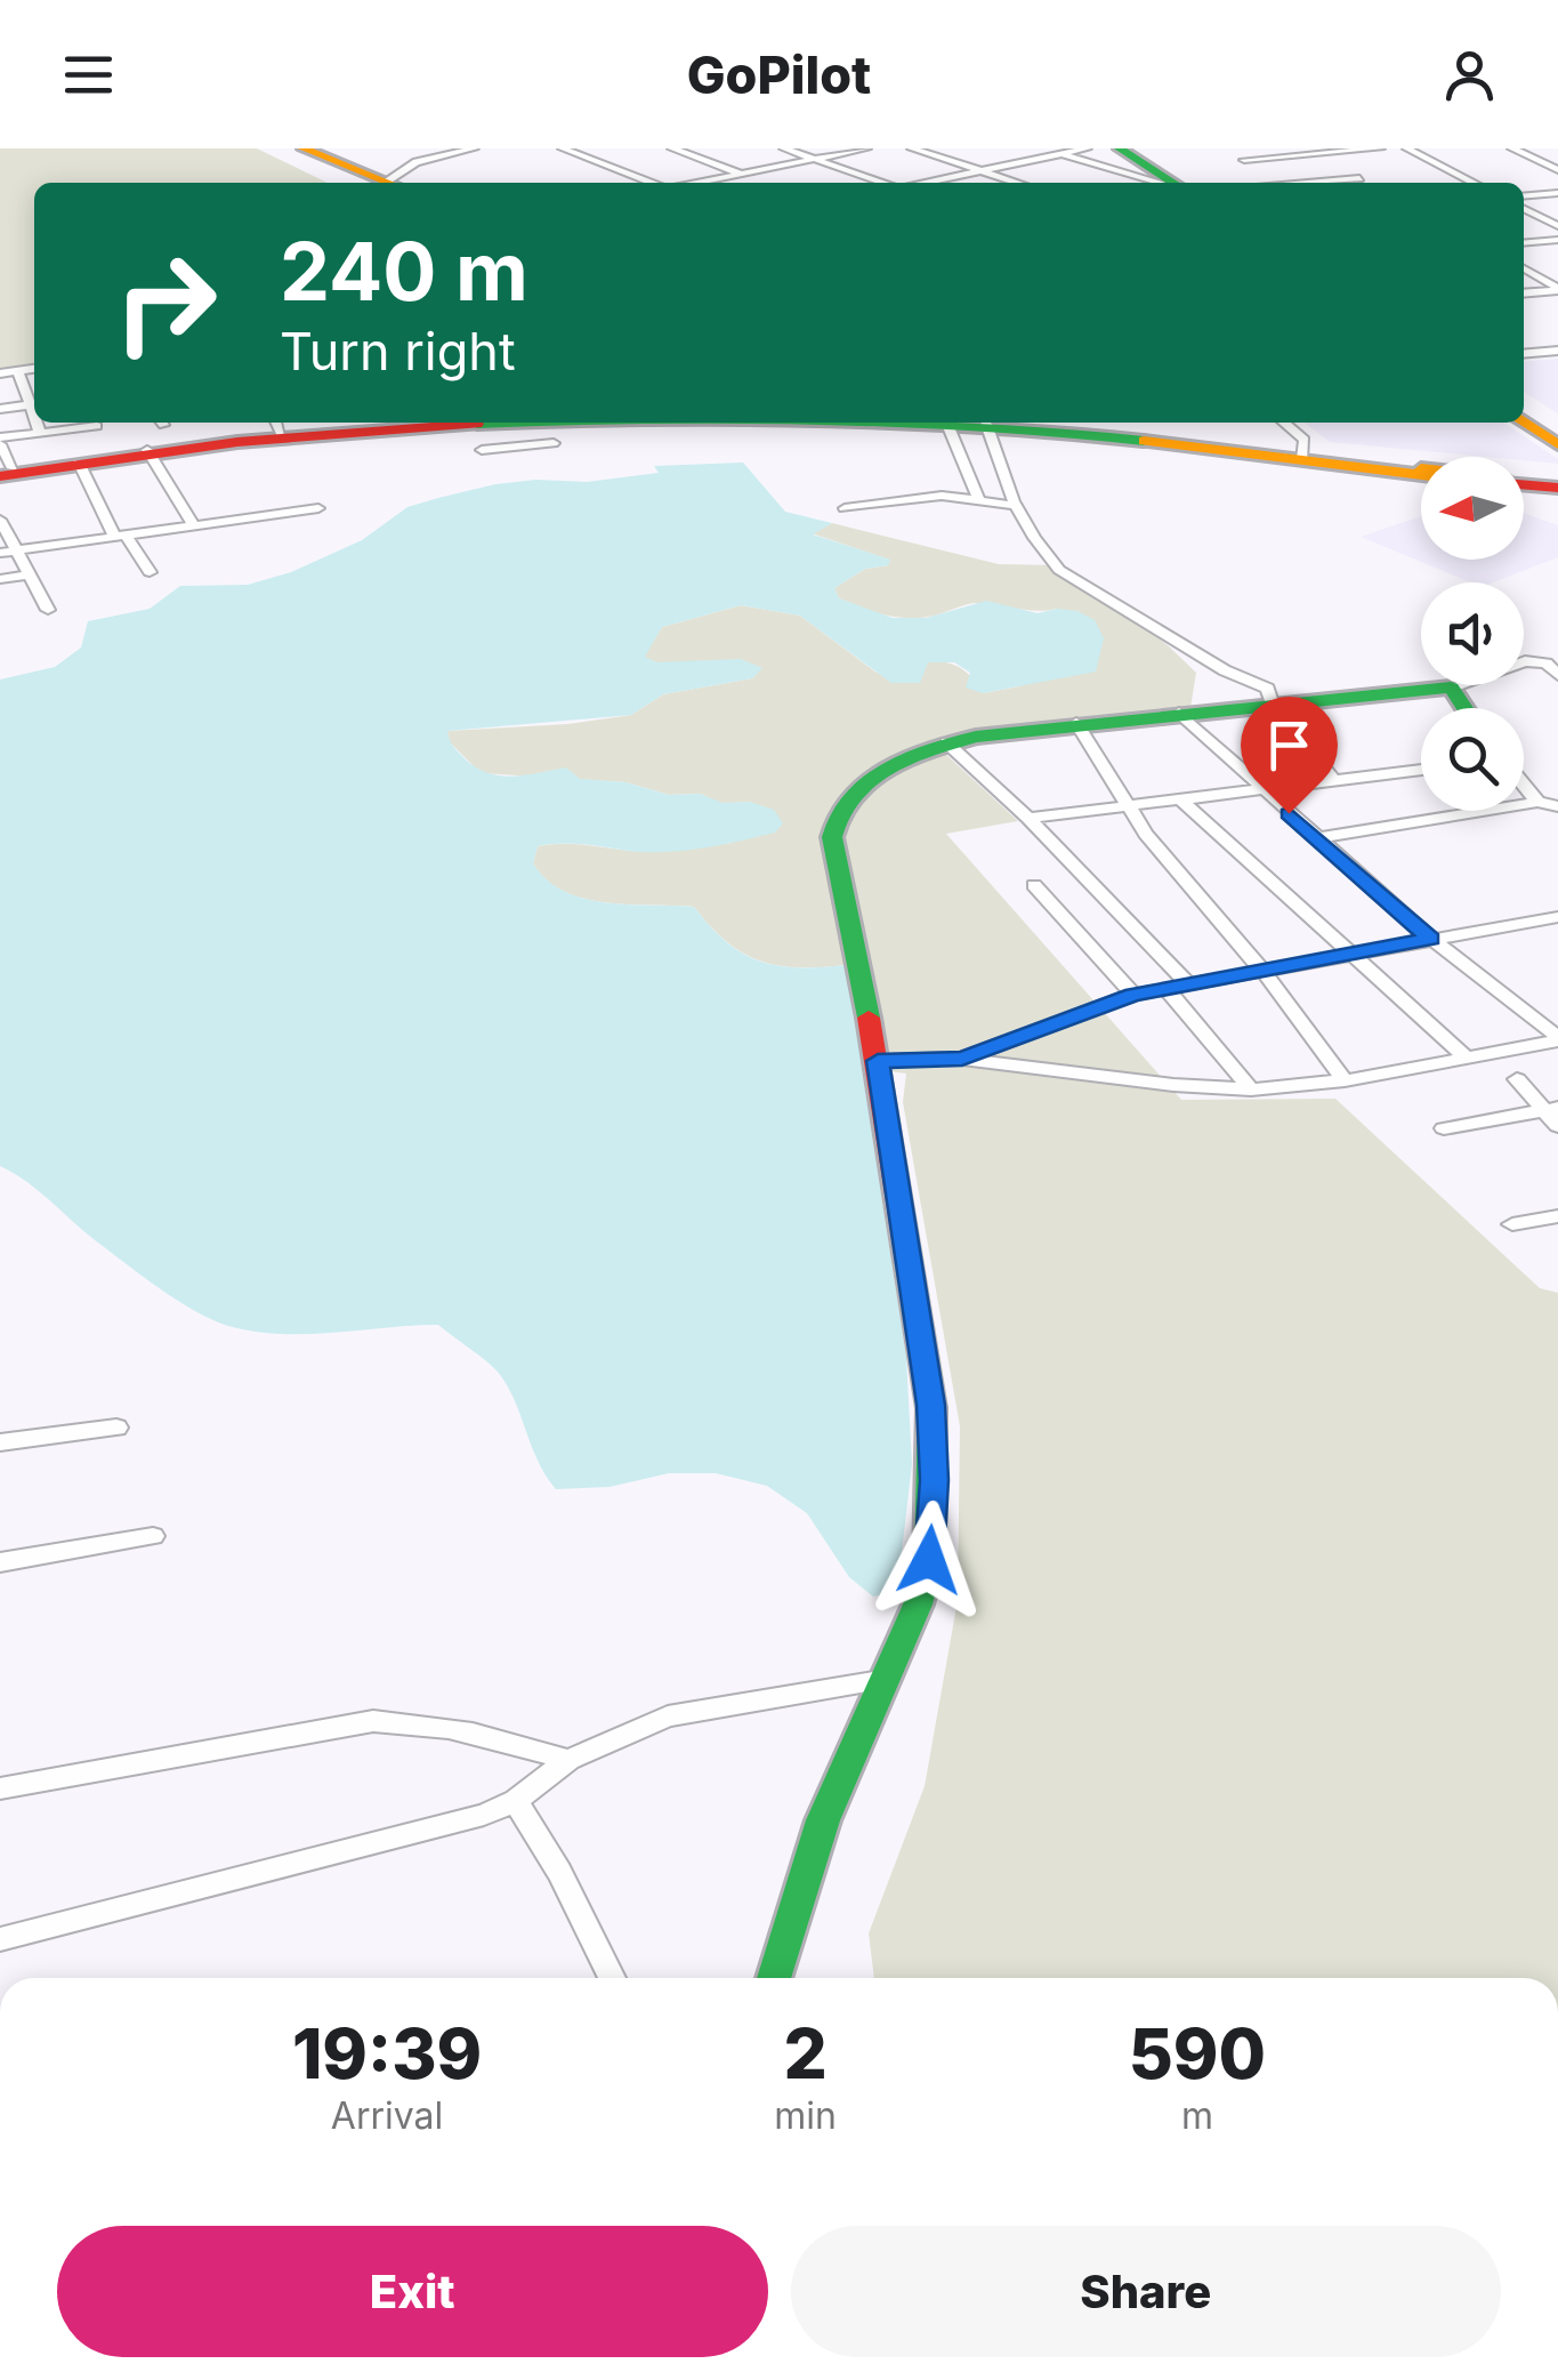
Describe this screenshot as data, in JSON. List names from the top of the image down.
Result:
{
  "north": "left",
  "page": {
    "header": "GoPilot",
    "turn": ["240 m", "Turn right"],
    "eta": [
      "19:39",
      "Arrival",
      "2",
      "min",
      "590",
      "m"
    ],
    "buttons": ["Exit", "Share"]
  }
}
